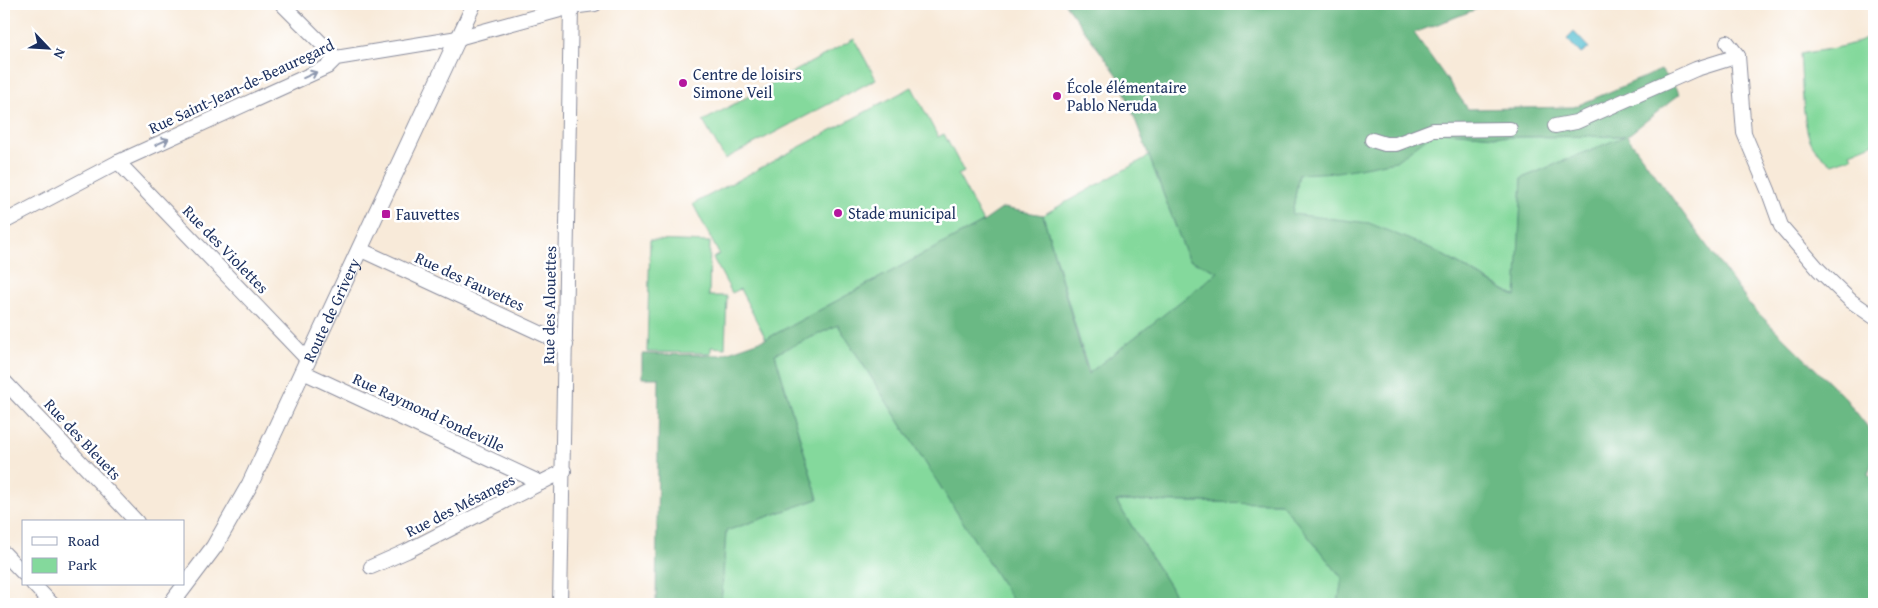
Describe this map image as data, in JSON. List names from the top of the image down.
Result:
{
  "streets": {
    "street": [
      "Rue Saint-Jean-de-Beauregard",
      "Rue des Violettes",
      "Rue des Fauvettes",
      "Rue des Alouettes",
      "Route de Grivery",
      "Rue Raymond Fondeville",
      "Rue des Bleuets",
      "Rue des Mésanges"
    ]
  },
  "crossings": [
    ["Rue Saint-Jean-de-Beauregard", "Rue des Violettes"],
    ["Rue Saint-Jean-de-Beauregard", "Rue des Alouettes"],
    ["Rue Saint-Jean-de-Beauregard", "Route de Grivery"],
    ["Rue des Violettes", "Route de Grivery"],
    ["Rue des Violettes", "Rue Raymond Fondeville"],
    ["Rue des Fauvettes", "Rue des Alouettes"],
    ["Rue des Fauvettes", "Route de Grivery"],
    ["Rue des Alouettes", "Rue des Mésanges"],
    ["Route de Grivery", "Rue Raymond Fondeville"],
    ["Rue Raymond Fondeville", "Rue des Mésanges"]
  ],
  "one_way": ["Rue Saint-Jean-de-Beauregard"],
  "places": {
    "other": ["Centre de loisirs Simone Veil", "École élémentaire Pablo Neruda", "Stade municipal"],
    "transit": ["Fauvettes"]
  },
  "legend": ["Road", "Park"],
  "north": "bottom right"
}
